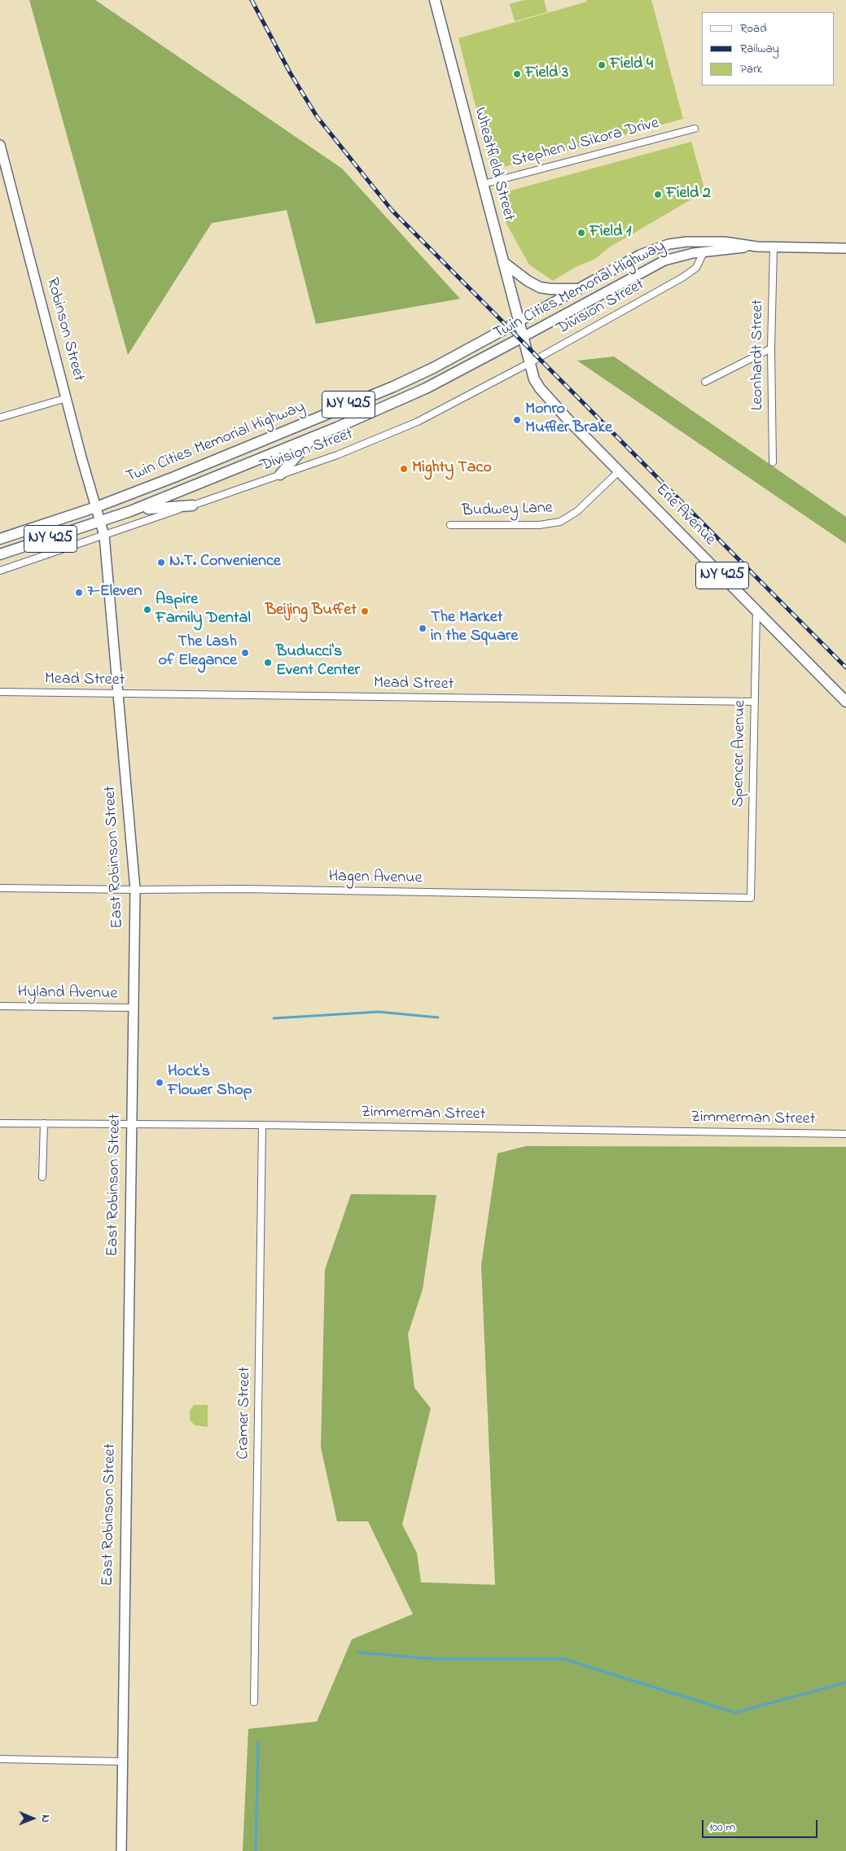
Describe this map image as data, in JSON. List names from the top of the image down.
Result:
{
  "streets": {
    "main road": [
      "Wheatfield Street",
      "Twin Cities Memorial Highway",
      "NY 425",
      "Erie Avenue"
    ],
    "street": [
      "Stephen J Sikora Drive",
      "Division Street",
      "Robinson Street",
      "Leonhardt Street",
      "Budwey Lane",
      "Mead Street",
      "Spencer Avenue",
      "East Robinson Street",
      "Hagen Avenue",
      "Hyland Avenue",
      "Zimmerman Street",
      "Cramer Street"
    ]
  },
  "crossings": [
    ["Stephen J Sikora Drive", "Wheatfield Street"],
    ["Wheatfield Street", "Twin Cities Memorial Highway"],
    ["Wheatfield Street", "Erie Avenue"],
    ["Twin Cities Memorial Highway", "Division Street"],
    ["Twin Cities Memorial Highway", "Robinson Street"],
    ["Twin Cities Memorial Highway", "Erie Avenue"],
    ["Twin Cities Memorial Highway", "East Robinson Street"],
    ["Division Street", "Erie Avenue"],
    ["Division Street", "East Robinson Street"],
    ["Robinson Street", "East Robinson Street"],
    ["Budwey Lane", "Erie Avenue"],
    ["Erie Avenue", "Spencer Avenue"],
    ["Mead Street", "Spencer Avenue"],
    ["Mead Street", "East Robinson Street"],
    ["Spencer Avenue", "Hagen Avenue"],
    ["East Robinson Street", "Hagen Avenue"],
    ["East Robinson Street", "Hyland Avenue"],
    ["East Robinson Street", "Zimmerman Street"],
    ["Zimmerman Street", "Cramer Street"]
  ],
  "places": [
    "Field 4",
    "Field 3",
    "Field 2",
    "Field 1",
    "Monro Muffler Brake",
    "Mighty Taco",
    "N.T. Convenience",
    "7-Eleven",
    "Aspire Family Dental",
    "Beijing Buffet",
    "The Market in the Square",
    "The Lash of Elegance",
    "Buducci's Event Center",
    "Hock's Flower Shop"
  ],
  "legend": ["Road", "Railway", "Park"],
  "scale_bar": "100 m",
  "north": "right"
}
